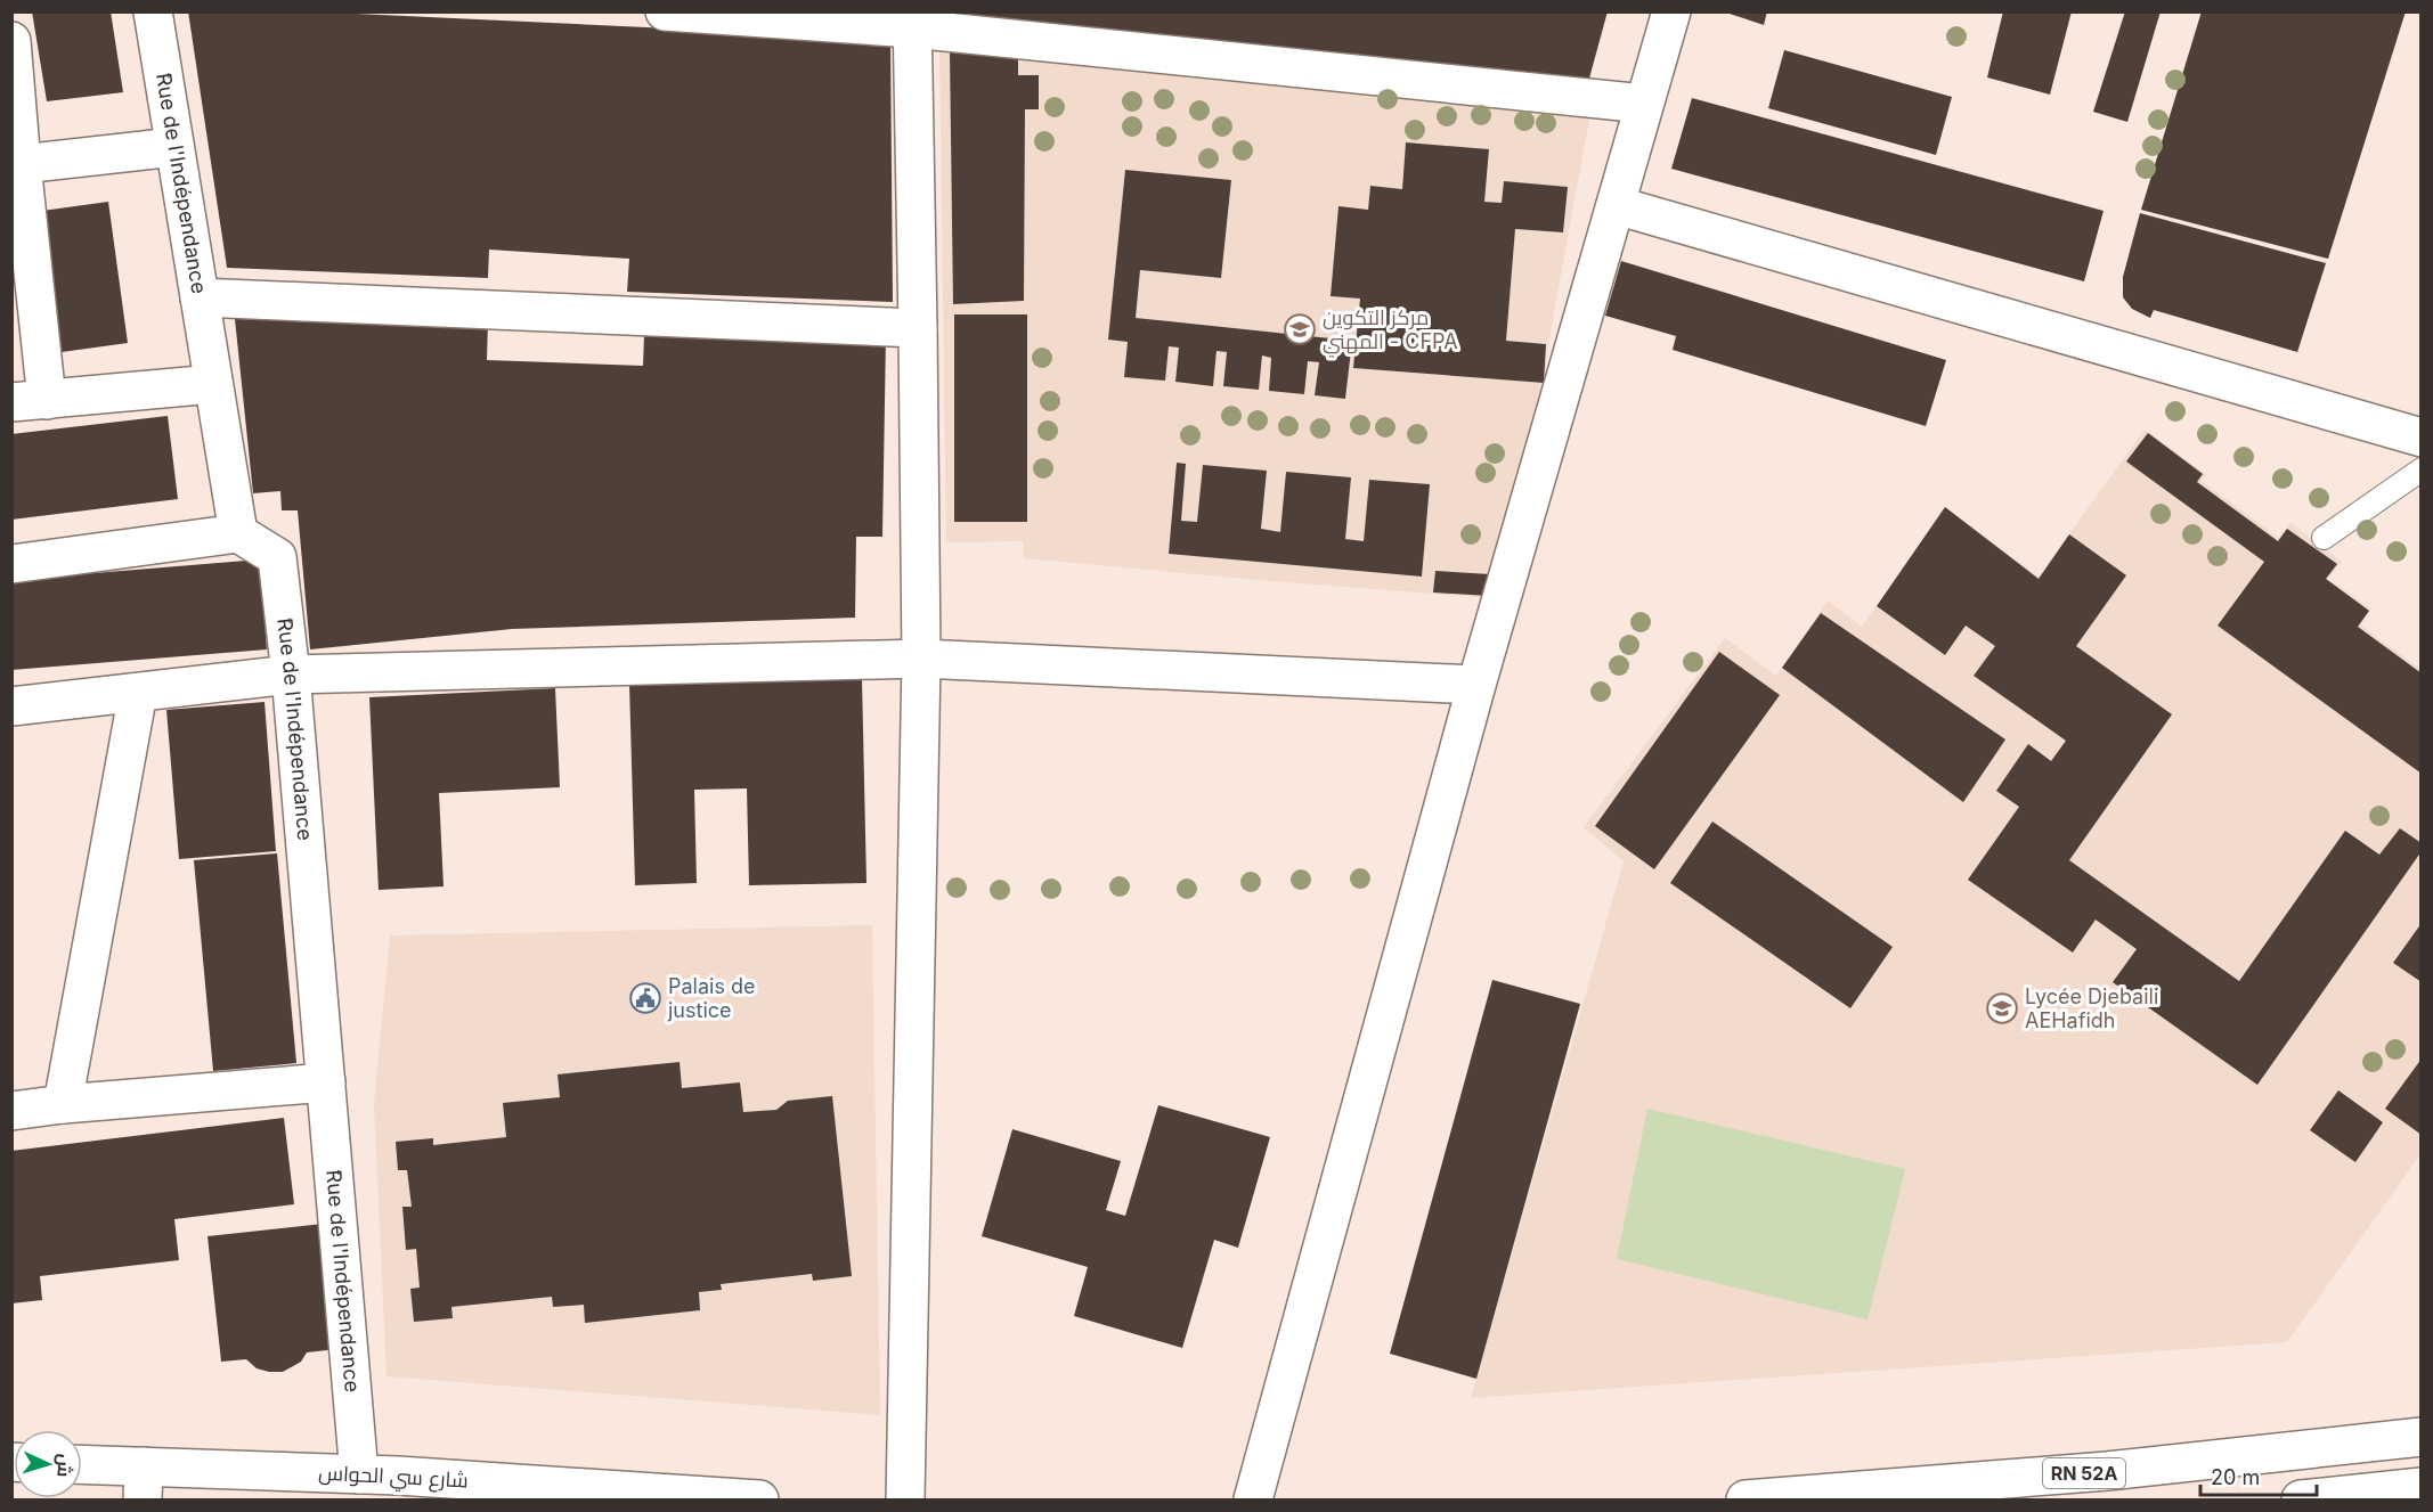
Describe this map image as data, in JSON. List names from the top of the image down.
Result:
{
  "streets": {
    "street": ["ٌRue de l'Indépendance", "RN 52A", "شارع سي الحواس"]
  },
  "crossings": [
    ["ٌRue de l'Indépendance", "شارع سي الحواس"]
  ],
  "places": {
    "school or university": ["مركز التكوين المهني - CFPA", "Lycée Djebaili AEHafidh"],
    "public building": ["Palais de justice"]
  },
  "scale_bar": "20 m",
  "north": "right"
}
